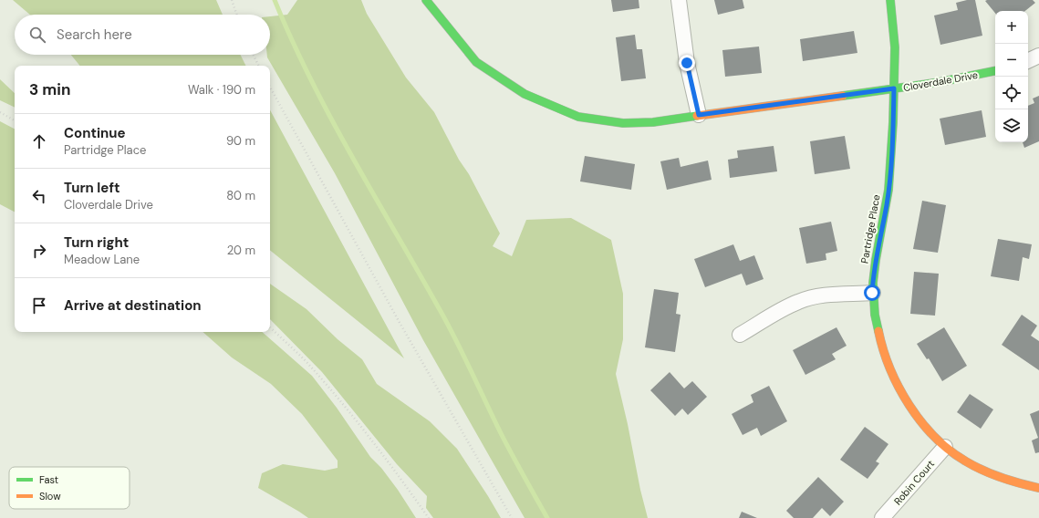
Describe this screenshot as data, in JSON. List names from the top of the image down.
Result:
{
  "streets": {
    "street": ["Cloverdale Drive", "Partridge Place", "Robin Court"]
  },
  "crossings": [
    ["Cloverdale Drive", "Partridge Place"],
    ["Partridge Place", "Robin Court"]
  ],
  "legend": ["Fast", "Slow"],
  "page": {
    "map_buttons": ["+", "−"],
    "search": "Search here",
    "heading": ["3 min", "Walk · 190 m"],
    "list": [
      ["Continue", "Partridge Place", "90 m"],
      ["Turn left", "Cloverdale Drive", "80 m"],
      ["Turn right", "Meadow Lane", "20 m"],
      "Arrive at destination"
    ]
  }
}
